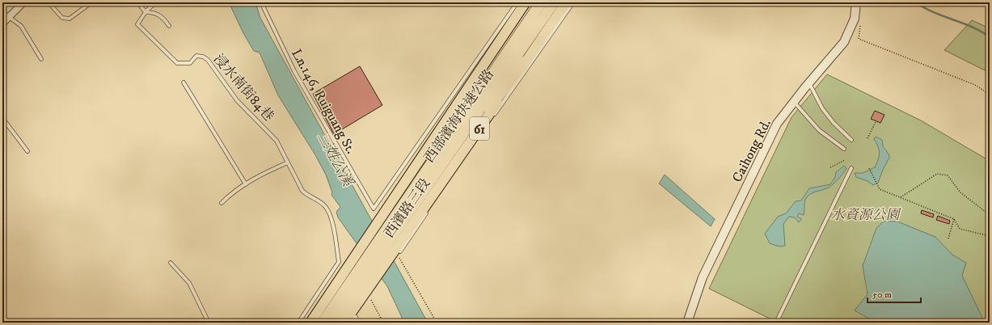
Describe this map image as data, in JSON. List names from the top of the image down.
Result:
{
  "streets": {
    "highway": ["西部濱海快速公路", "61"],
    "main road": ["西濱路三段"],
    "street": ["Caihong Rd."],
    "lane": ["浸水南街84巷", "Ln.146, Ruiguang St."]
  },
  "crossings": [
    ["Ln.146, Ruiguang St.", "西濱路三段"],
    ["西部濱海快速公路", "61"],
    ["西部濱海快速公路", "西濱路三段"],
    ["61", "西濱路三段"]
  ],
  "water": ["三姓公溪"],
  "parks": ["水資源公園"],
  "scale_bar": "50 m"
}
